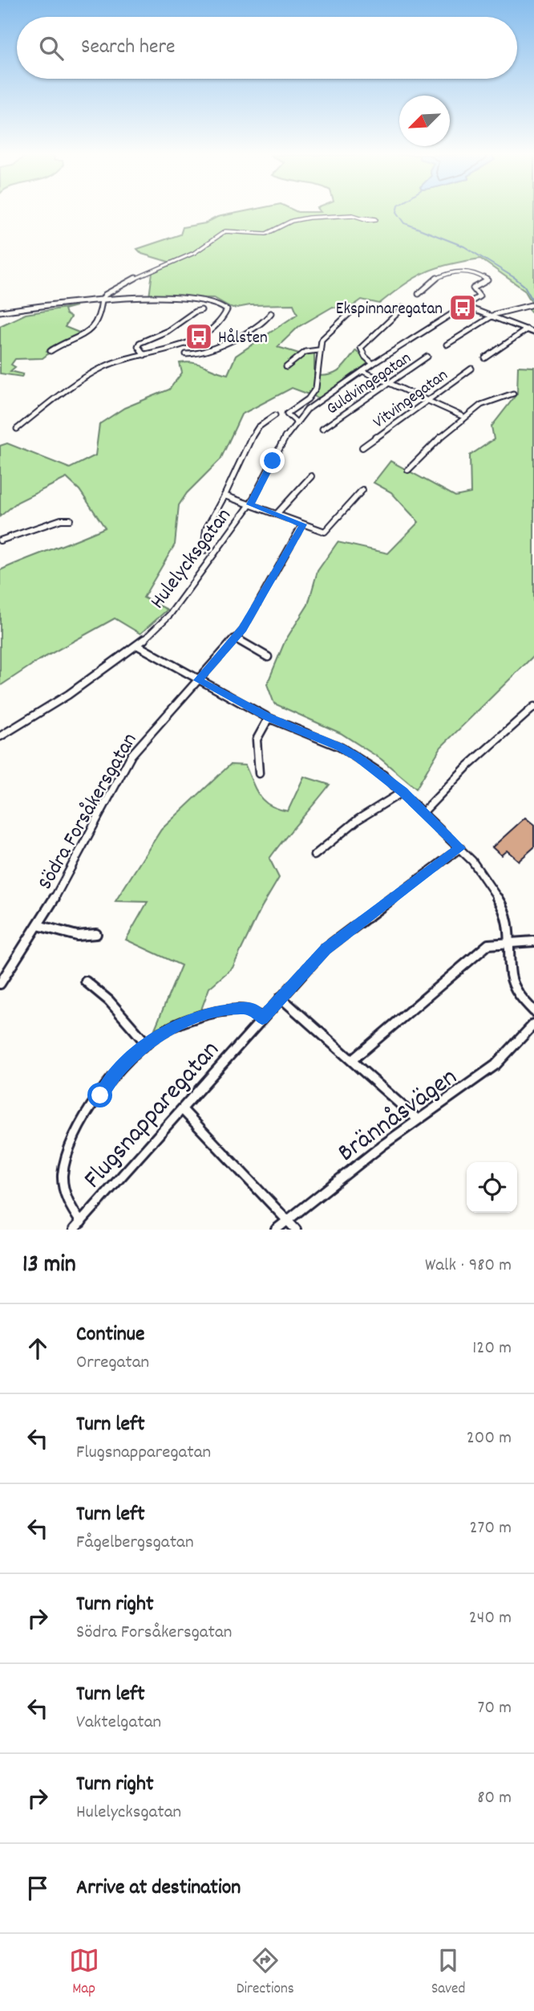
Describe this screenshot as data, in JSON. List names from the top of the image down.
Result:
{
  "streets": {
    "street": [
      "Guldvingegatan",
      "Vitvingegatan",
      "Hulelycksgatan",
      "Södra Forsåkersgatan",
      "Flugsnapparegatan",
      "Brännåsvägen"
    ]
  },
  "places": {
    "bus stop": ["Ekspinnaregatan", "Hålsten"]
  },
  "north": "bottom left",
  "page": {
    "search": "Search here",
    "heading": ["13 min", "Walk · 980 m"],
    "list": [
      ["Continue", "Orregatan", "120 m"],
      ["Turn left", "Flugsnapparegatan", "200 m"],
      ["Turn left", "Fågelbergsgatan", "270 m"],
      ["Turn right", "Södra Forsåkersgatan", "240 m"],
      ["Turn left", "Vaktelgatan", "70 m"],
      ["Turn right", "Hulelycksgatan", "80 m"],
      "Arrive at destination"
    ],
    "nav": ["Map", "Directions", "Saved"]
  }
}
